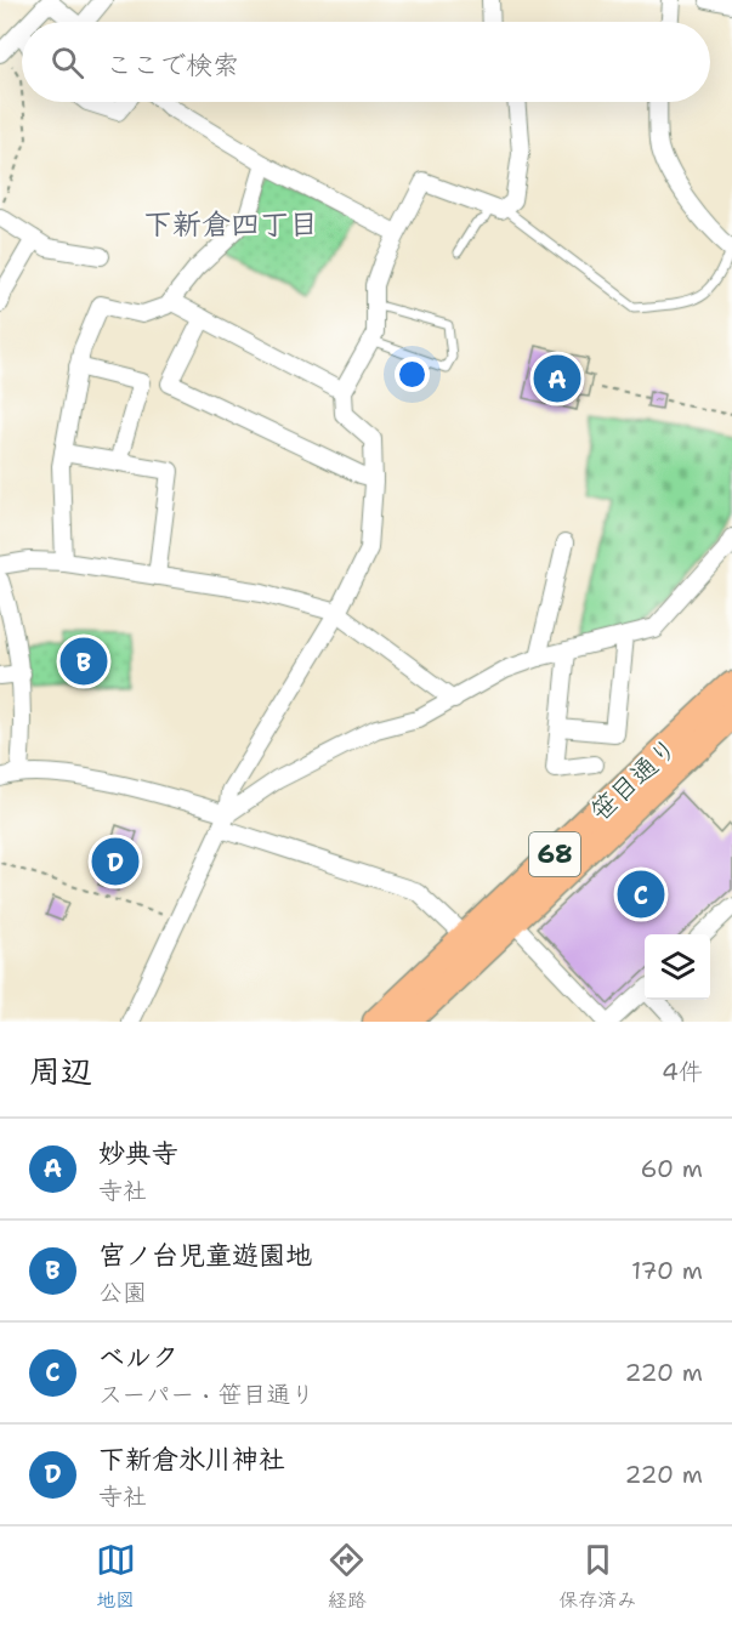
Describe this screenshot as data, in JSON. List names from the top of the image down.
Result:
{
  "streets": {
    "main road": ["笹目通り", "68"]
  },
  "districts": ["下新倉四丁目"],
  "page": {
    "search": "ここで検索",
    "pins": [
      "A",
      "B",
      "D",
      "C"
    ],
    "heading": ["周辺", "4件"],
    "list": [
      {
        "mark": "A",
        "name": "妙典寺",
        "note": "寺社",
        "value": "60 m"
      },
      {
        "mark": "B",
        "name": "宮ノ台児童遊園地",
        "note": "公園",
        "value": "170 m"
      },
      {
        "mark": "C",
        "name": "ベルク",
        "note": "スーパー · 笹目通り",
        "value": "220 m"
      },
      {
        "mark": "D",
        "name": "下新倉氷川神社",
        "note": "寺社",
        "value": "220 m"
      }
    ],
    "nav": ["地図", "経路", "保存済み"]
  }
}
